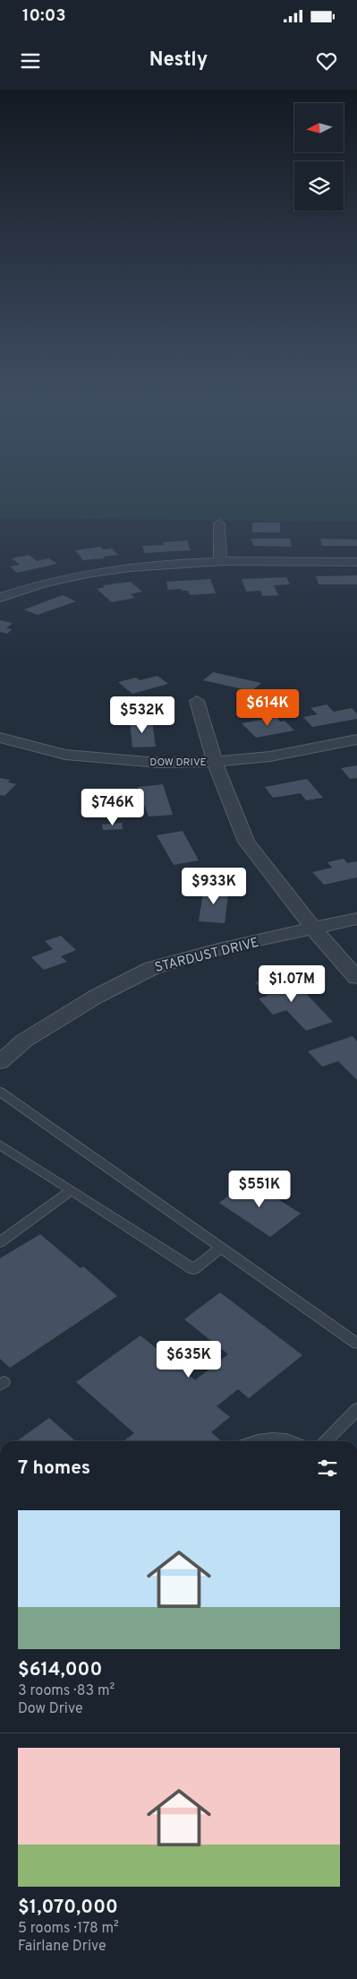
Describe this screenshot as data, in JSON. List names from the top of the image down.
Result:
{
  "streets": {
    "street": ["DOW DRIVE", "STARDUST DRIVE"]
  },
  "north": "left",
  "page": {
    "status": "10:03",
    "header": "Nestly",
    "price": [
      "$614K",
      "$532K",
      "$746K",
      "$933K",
      "$1.07M",
      "$551K",
      "$635K"
    ],
    "heading": "7 homes",
    "list": [
      {
        "name": "$614,000",
        "note": "3 rooms · 83 m² · Dow Drive"
      },
      {
        "name": "$1,070,000",
        "note": "5 rooms · 178 m² · Fairlane Drive"
      }
    ]
  }
}
